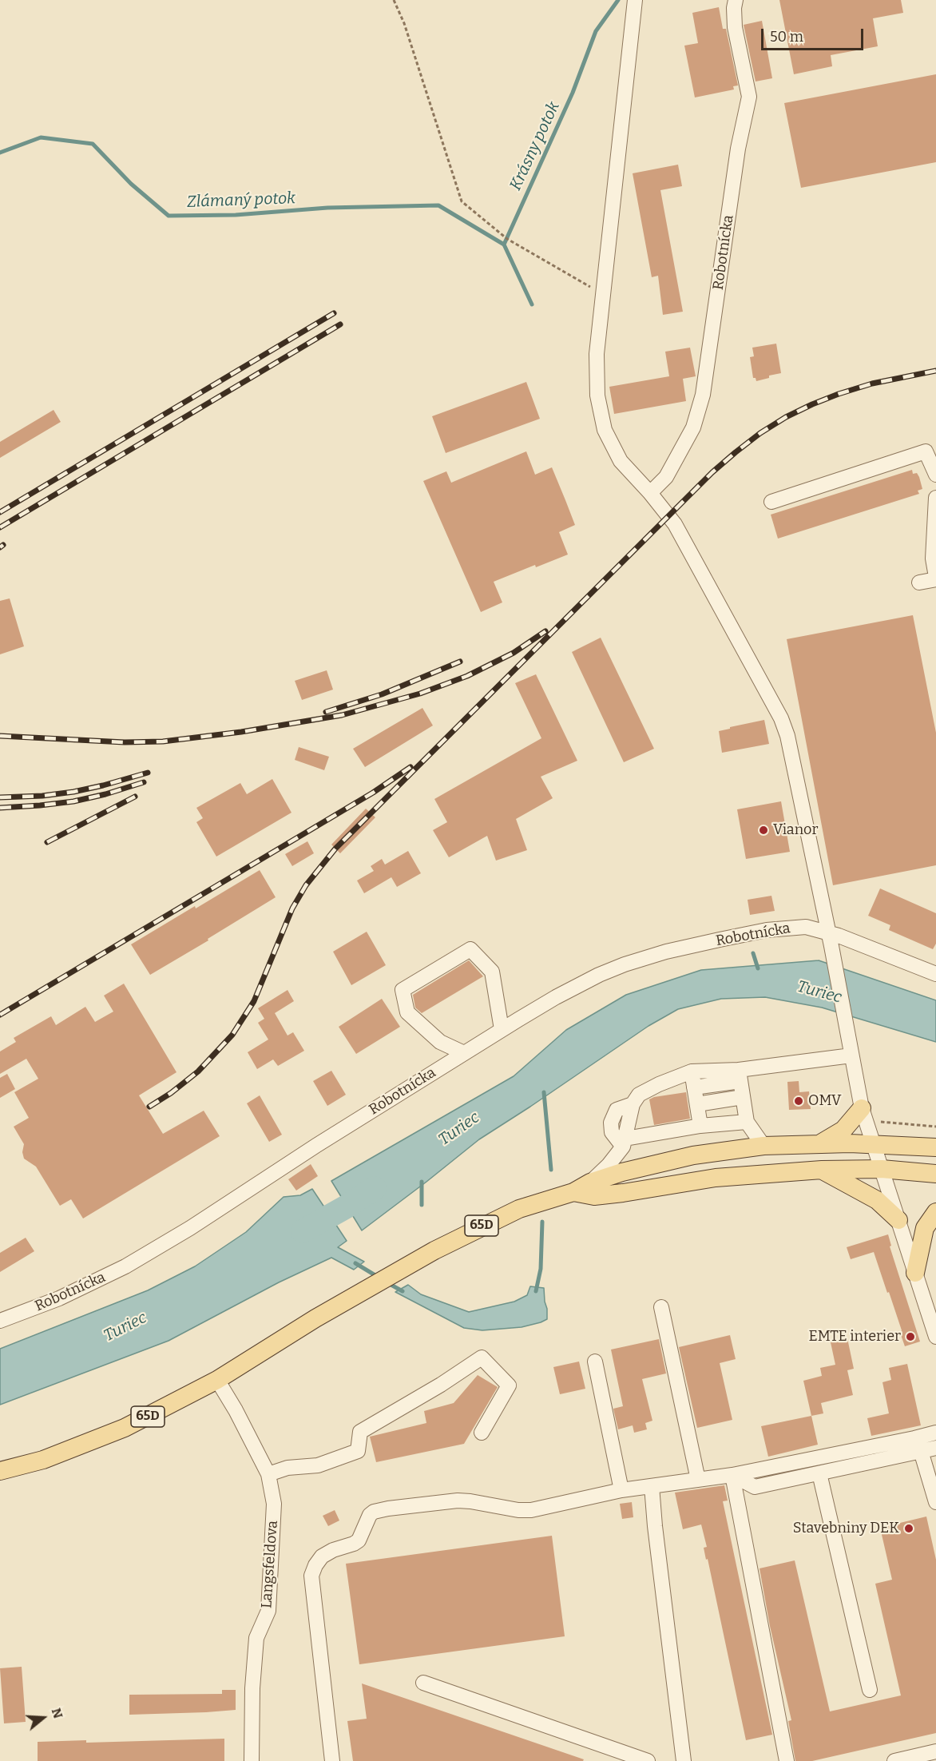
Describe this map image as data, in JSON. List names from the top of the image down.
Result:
{
  "streets": {
    "main road": ["65D"],
    "street": ["Robotnícka", "Langsfeldova"]
  },
  "crossings": [
    ["65D", "Langsfeldova"]
  ],
  "water": ["Krásny potok", "Zlámaný potok", "Turiec"],
  "places": [
    "Vianor",
    "OMV",
    "EMTE interier",
    "Stavebniny DEK"
  ],
  "scale_bar": "50 m",
  "north": "right"
}
